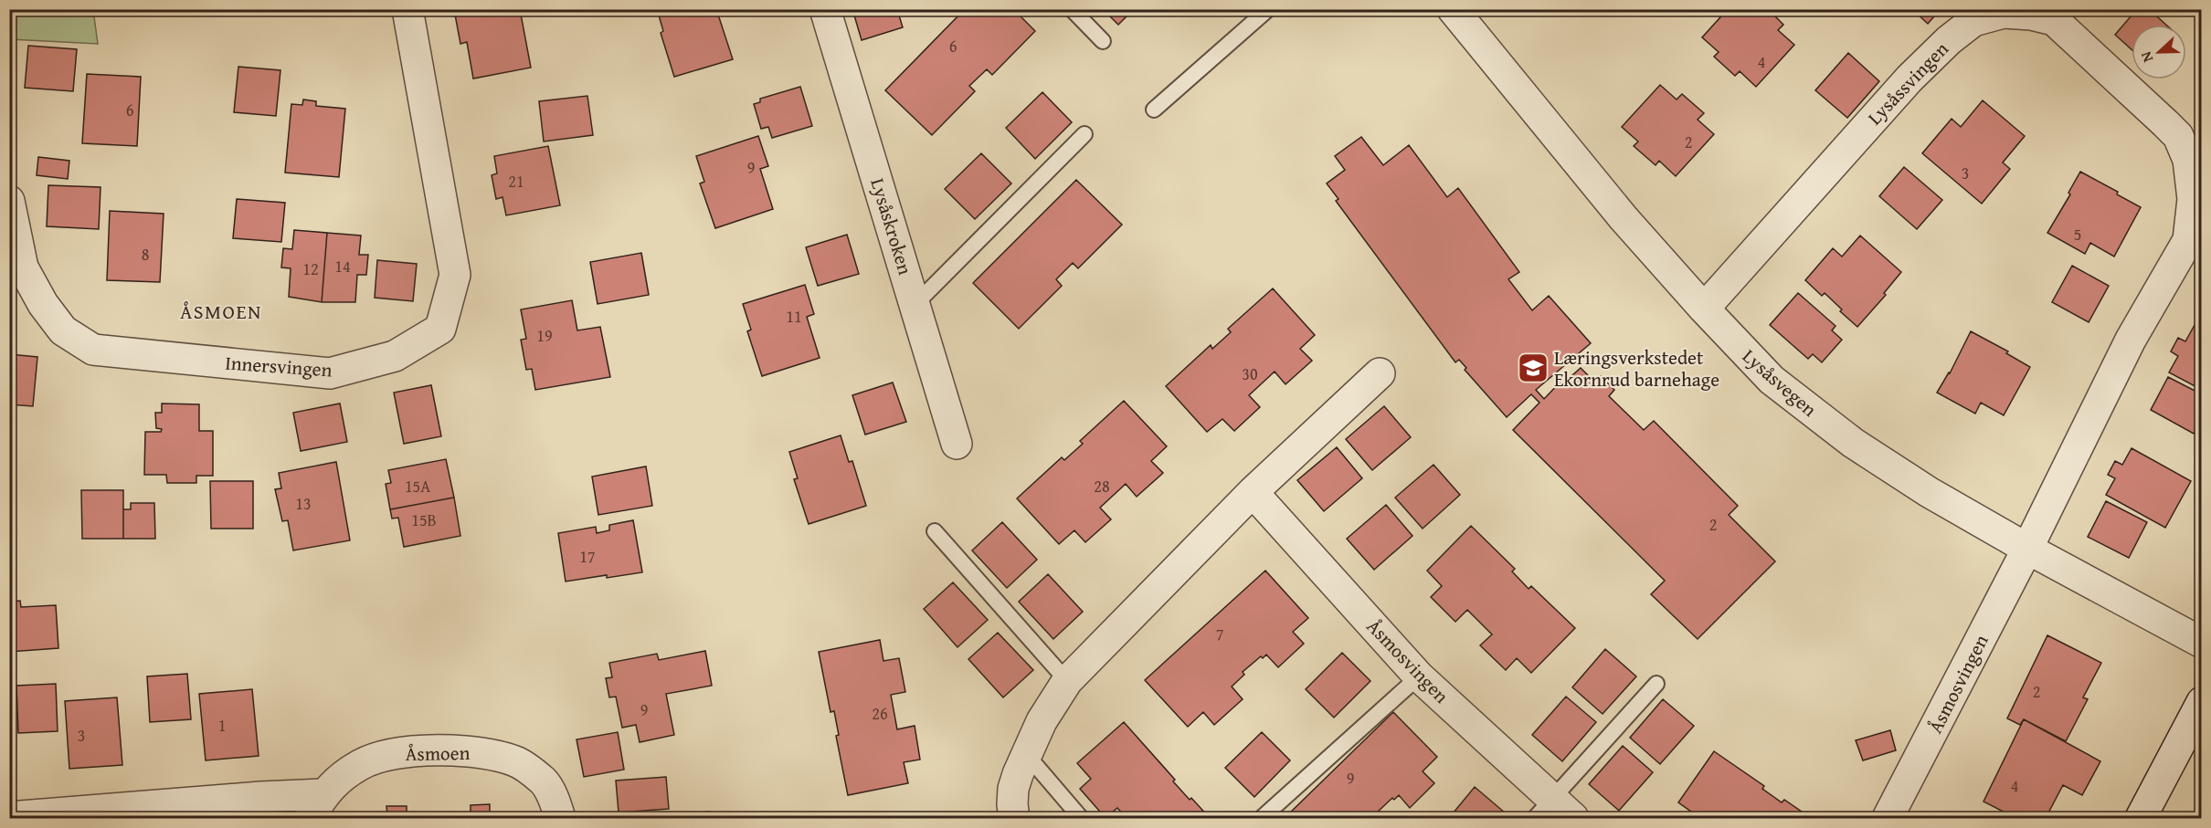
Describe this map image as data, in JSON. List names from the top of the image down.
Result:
{
  "streets": {
    "street": [
      "Lysåssvingen",
      "Lysåskroken",
      "Innersvingen",
      "Lysåsvegen",
      "Åsmosvingen",
      "Åsmoen"
    ]
  },
  "crossings": [
    ["Lysåssvingen", "Lysåsvegen"],
    ["Lysåssvingen", "Åsmosvingen"],
    ["Lysåsvegen", "Åsmosvingen"]
  ],
  "districts": ["ÅSMOEN"],
  "places": {
    "school or university": ["Læringsverkstedet Ekornrud barnehage"]
  },
  "house_numbers": [
    "6",
    "4",
    "6",
    "2",
    "9",
    "3",
    "21",
    "5",
    "8",
    "14",
    "12",
    "11",
    "19",
    "30",
    "15A",
    "28",
    "13",
    "15B",
    "2",
    "17",
    "7",
    "2",
    "9",
    "26",
    "1",
    "3",
    "9",
    "4"
  ],
  "north": "left"
}
